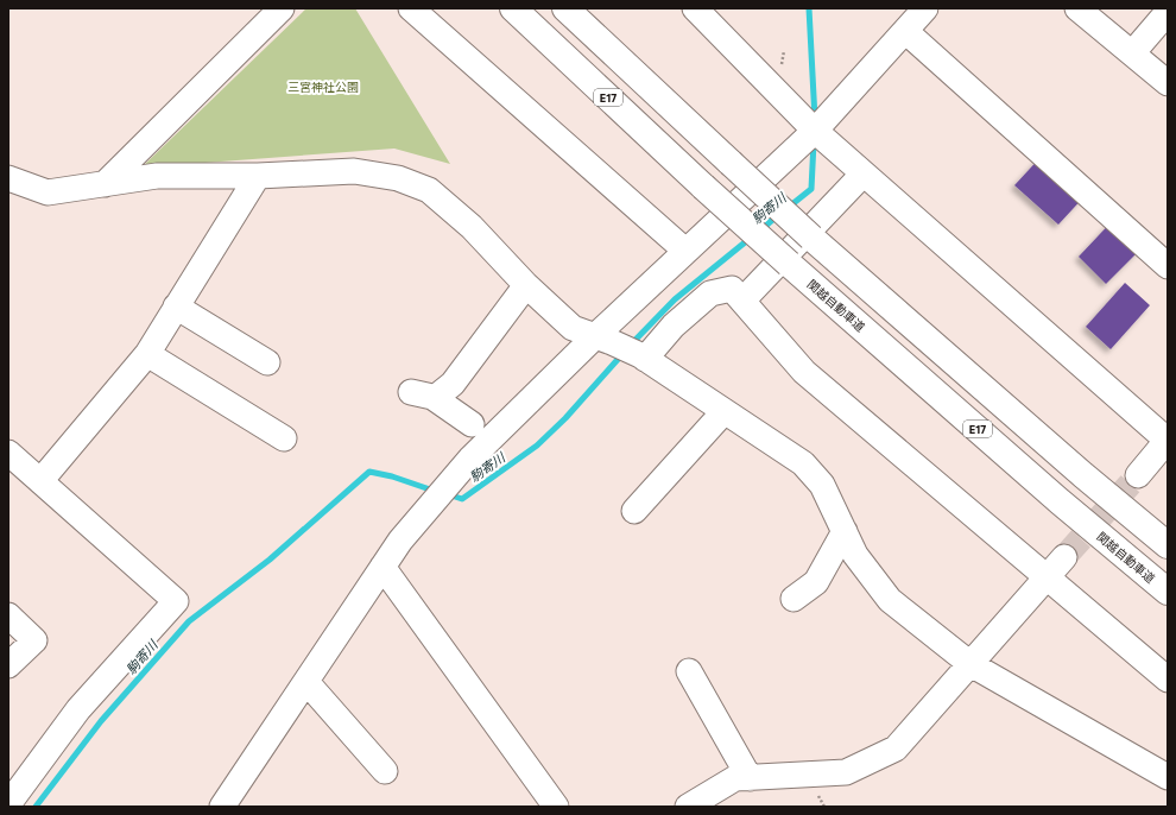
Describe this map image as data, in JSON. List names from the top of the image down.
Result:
{
  "streets": {
    "highway": ["E17", "関越自動車道"]
  },
  "water": ["駒寄川"],
  "parks": ["三宮神社公園"]
}
